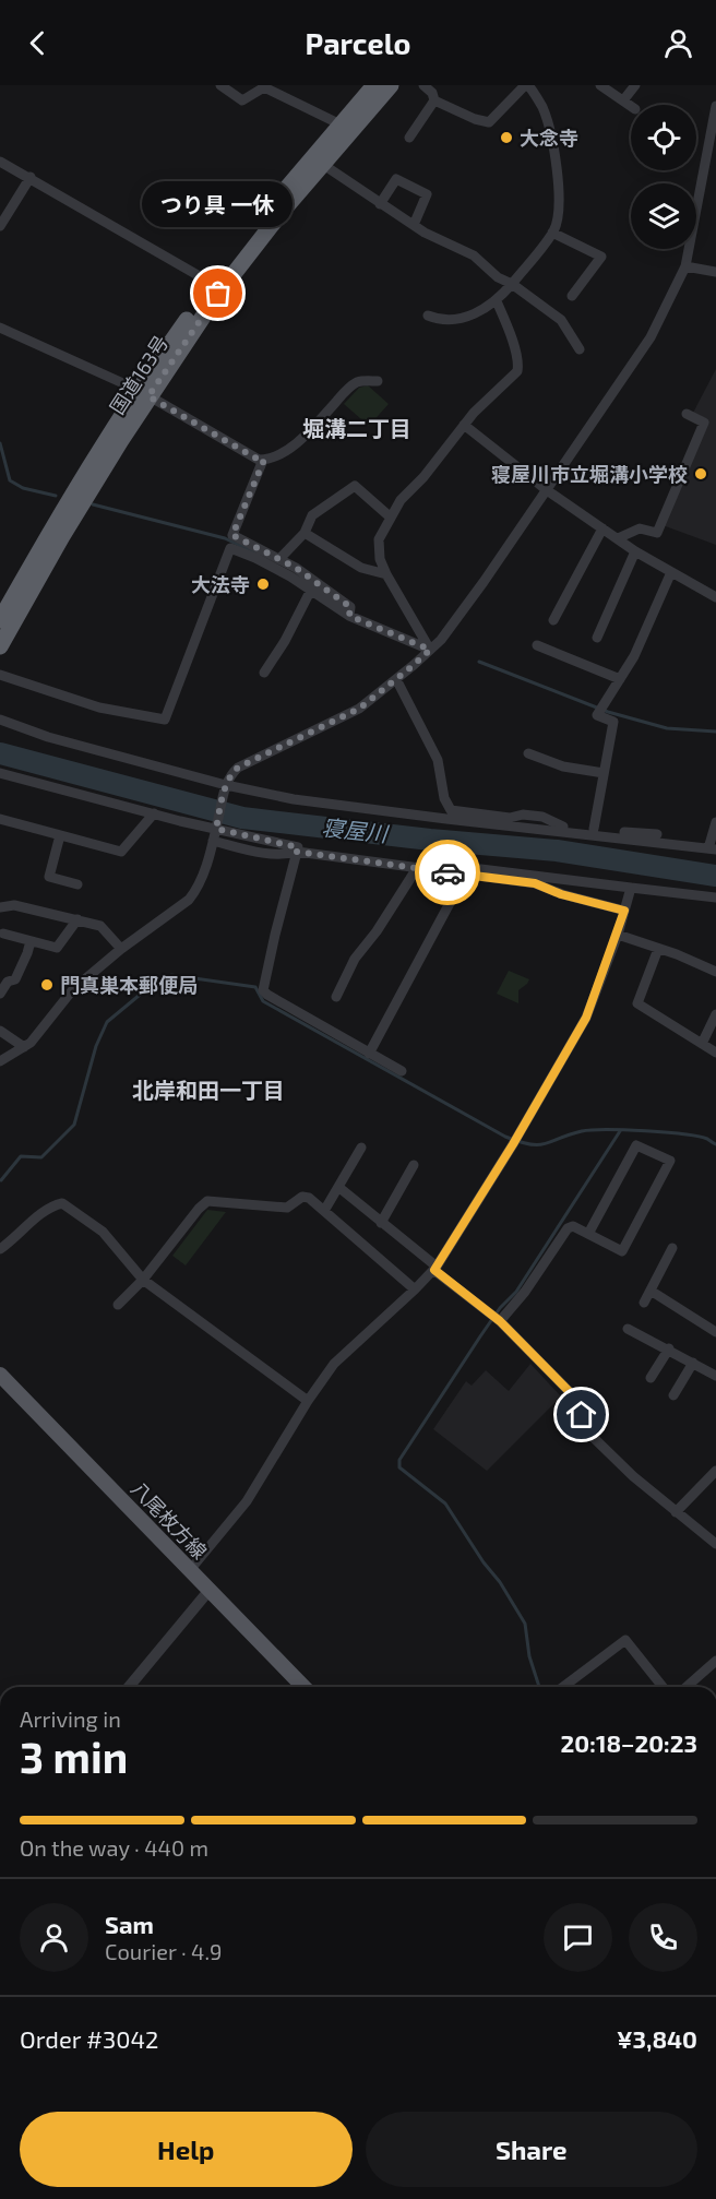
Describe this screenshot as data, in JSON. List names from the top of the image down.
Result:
{
  "streets": {
    "highway": ["国道163号"],
    "main road": ["八尾枚方線"]
  },
  "districts": ["堀溝二丁目", "北岸和田一丁目"],
  "water": ["寝屋川"],
  "places": [
    "大念寺",
    "つり具 一休",
    "寝屋川市立堀溝小学校",
    "大法寺",
    "門真巣本郵便局"
  ],
  "page": {
    "header": "Parcelo",
    "bubble": "つり具 一休",
    "heading": ["3 min", "Arriving in", "20:18–20:23"],
    "panel": [
      "Sam",
      "Courier · 4.9",
      "Order #3042",
      "¥3,840"
    ],
    "bar": "On the way · 440 m",
    "buttons": ["Help", "Share"]
  }
}
